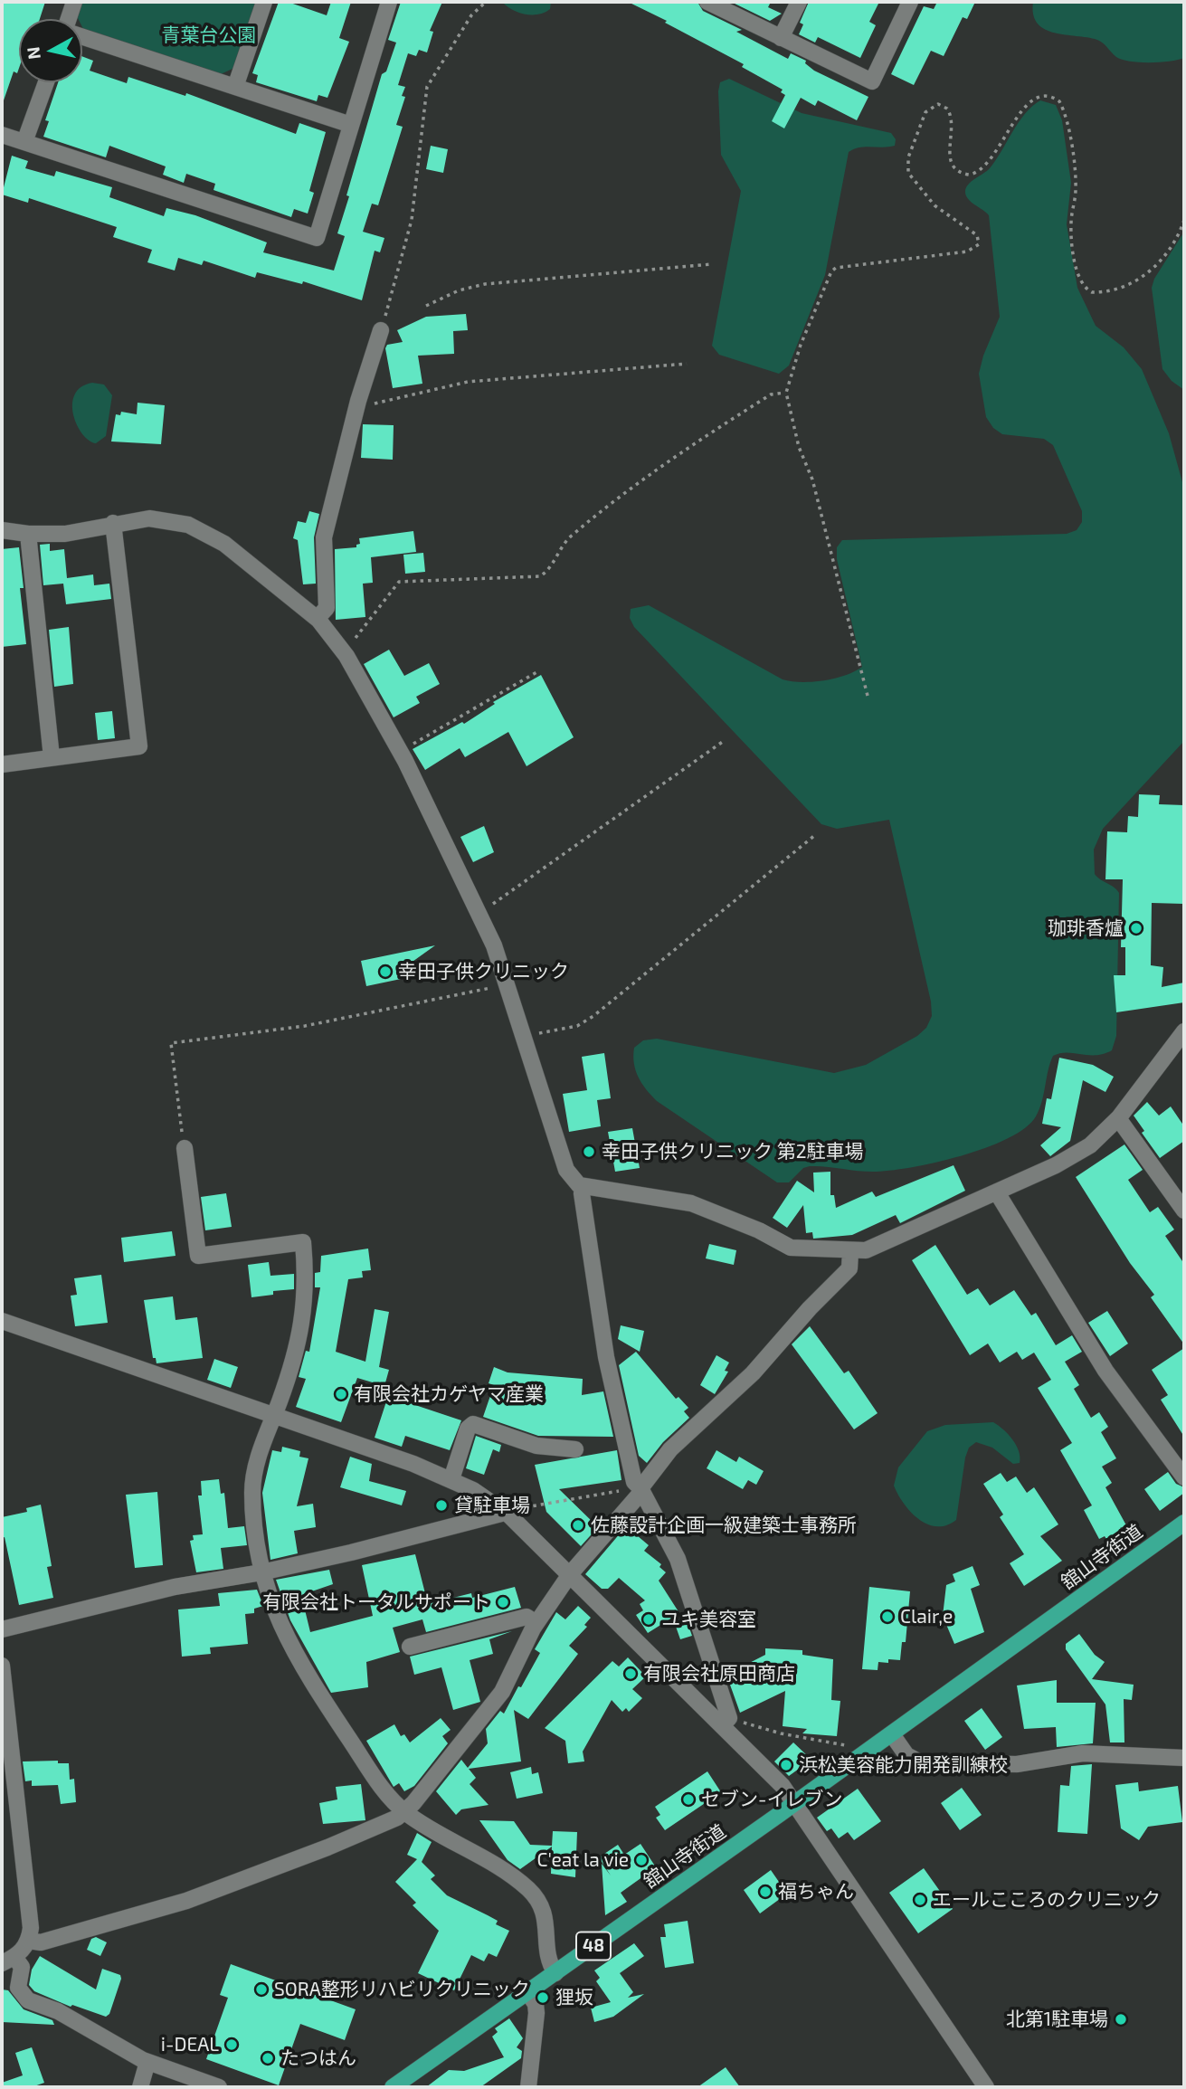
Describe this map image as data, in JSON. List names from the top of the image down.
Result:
{
  "streets": {
    "main road": ["舘山寺街道", "48"]
  },
  "parks": ["青葉台公園"],
  "places": [
    "珈琲香爐",
    "幸田子供クリニック",
    "幸田子供クリニック 第2駐車場",
    "有限会社カゲヤマ産業",
    "貸駐車場",
    "佐藤設計企画一級建築士事務所",
    "有限会社トータルサポート",
    "Clair,e",
    "ユキ美容室",
    "有限会社原田商店",
    "浜松美容能力開発訓練校",
    "セブン-イレブン",
    "C'eat la vie",
    "福ちゃん",
    "エールこころのクリニック",
    "SORA整形リハビリクリニック",
    "狸坂",
    "北第1駐車場",
    "i-DEAL",
    "たつはん"
  ],
  "north": "left"
}
